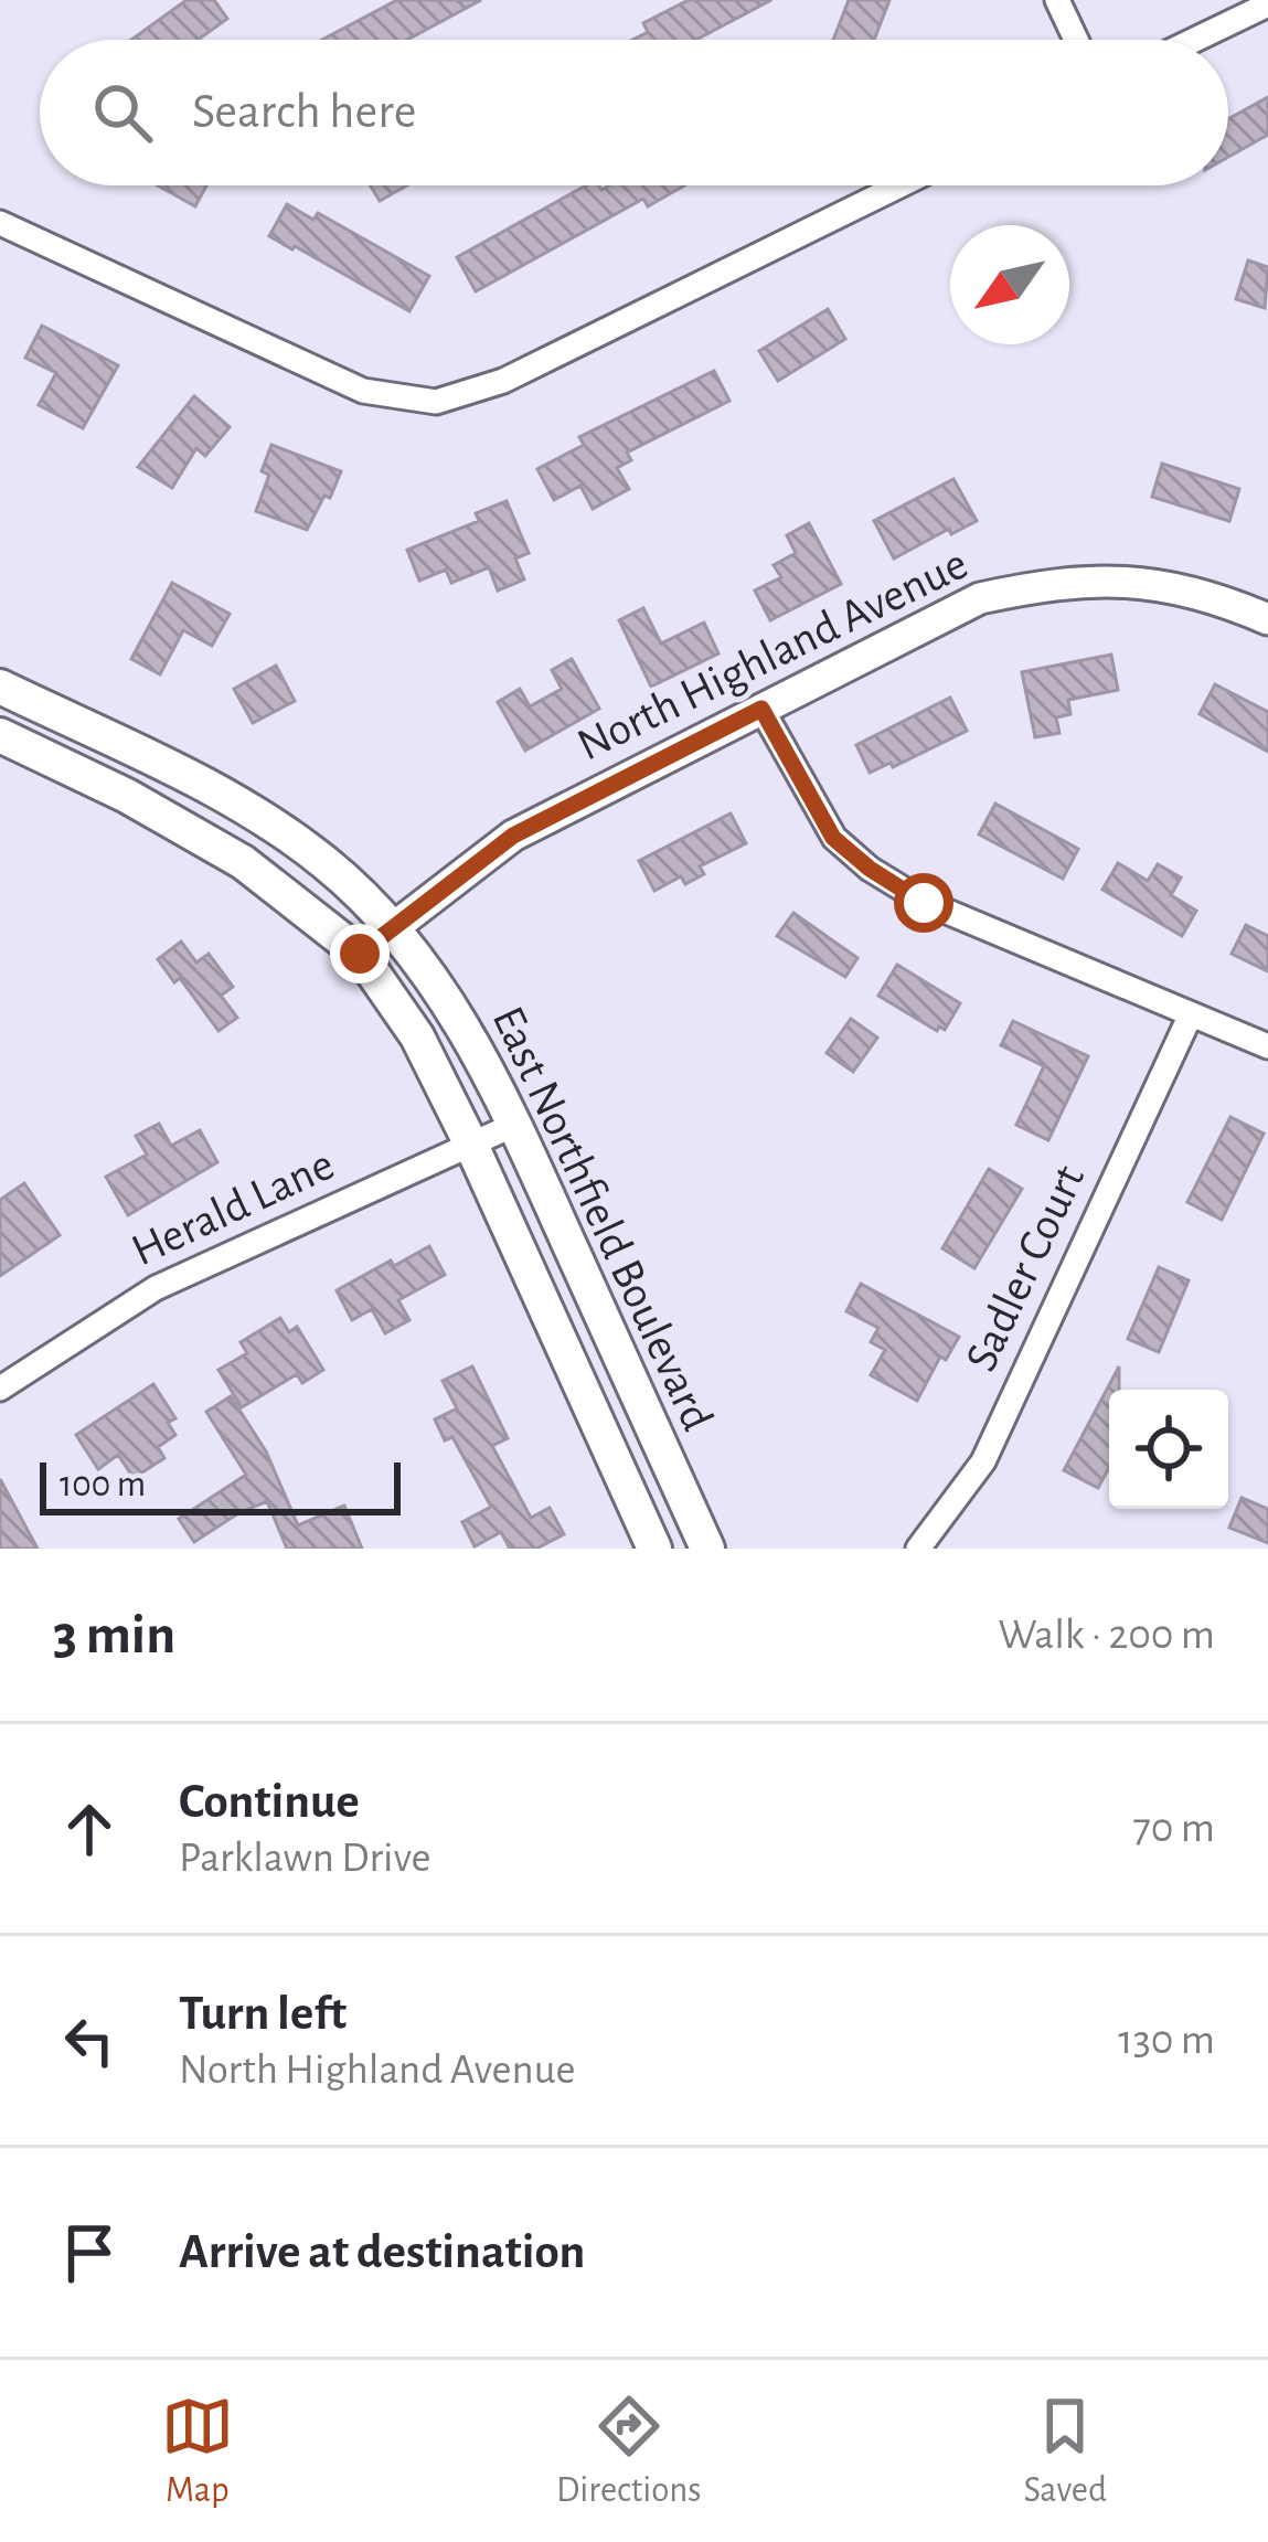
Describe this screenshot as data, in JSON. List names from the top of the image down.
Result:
{
  "streets": {
    "main road": ["East Northfield Boulevard"],
    "street": ["North Highland Avenue", "Herald Lane", "Sadler Court"]
  },
  "crossings": [
    ["North Highland Avenue", "East Northfield Boulevard"],
    ["Herald Lane", "East Northfield Boulevard"]
  ],
  "scale_bar": "100 m",
  "north": "bottom left",
  "page": {
    "search": "Search here",
    "scale": "100 m",
    "heading": ["3 min", "Walk · 200 m"],
    "list": [
      ["Continue", "Parklawn Drive", "70 m"],
      ["Turn left", "North Highland Avenue", "130 m"],
      "Arrive at destination"
    ],
    "nav": ["Map", "Directions", "Saved"]
  }
}
